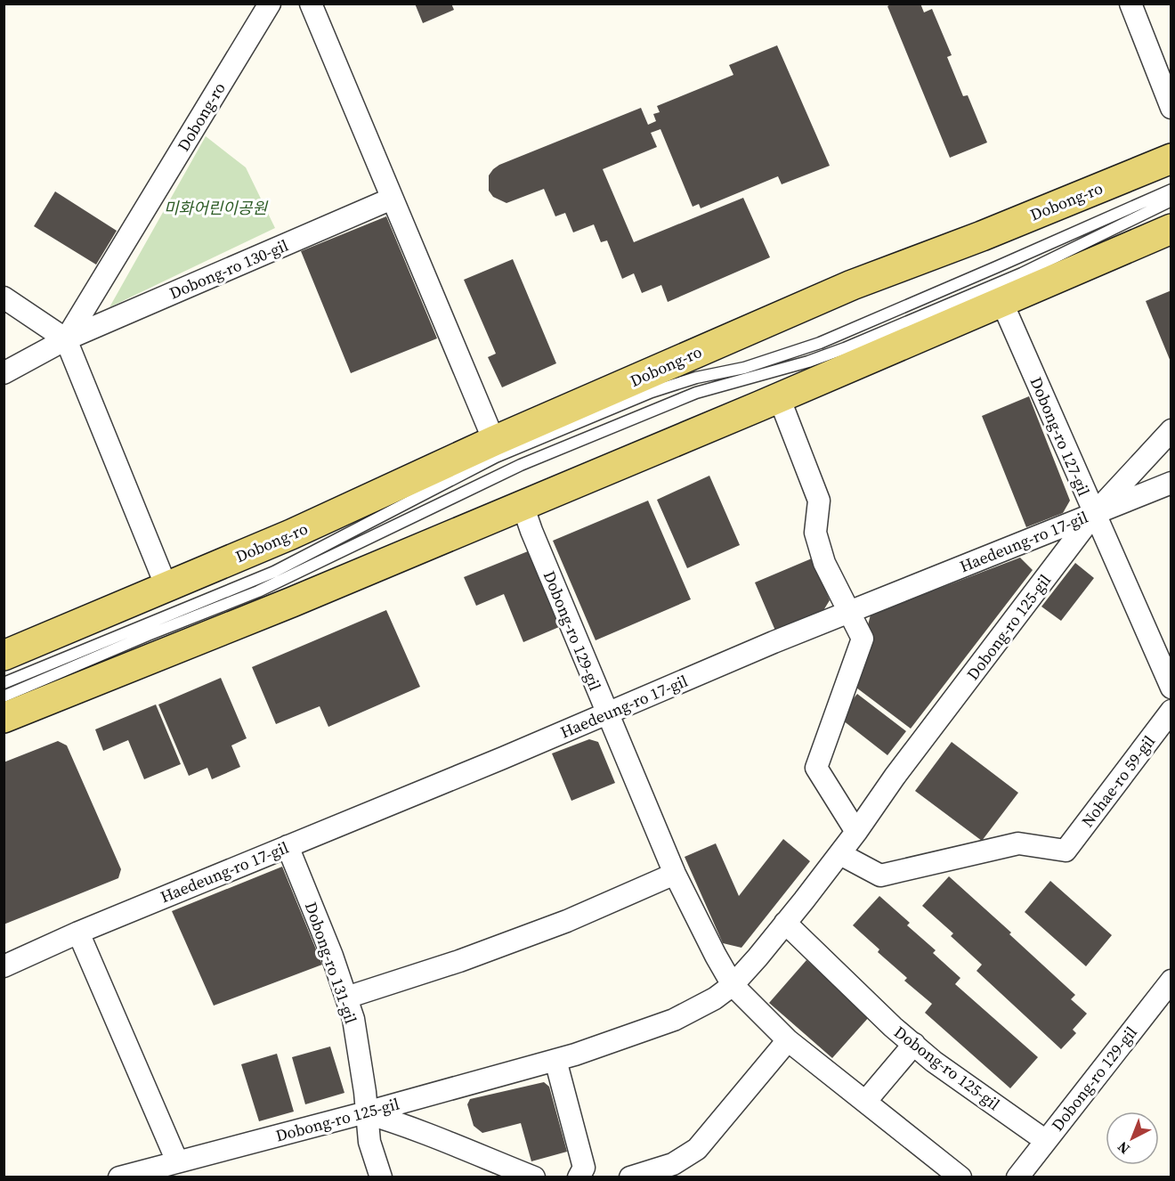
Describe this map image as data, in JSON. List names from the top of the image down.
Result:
{
  "streets": {
    "main road": ["Dobong-ro"],
    "street": [
      "Dobong-ro 130-gil",
      "Dobong-ro 127-gil",
      "Haedeung-ro 17-gil",
      "Dobong-ro 125-gil",
      "Dobong-ro 129-gil",
      "Nohae-ro 59-gil",
      "Dobong-ro 131-gil"
    ]
  },
  "crossings": [
    ["Dobong-ro", "Dobong-ro 130-gil"],
    ["Dobong-ro 127-gil", "Haedeung-ro 17-gil"],
    ["Dobong-ro 127-gil", "Dobong-ro 125-gil"],
    ["Haedeung-ro 17-gil", "Dobong-ro 125-gil"],
    ["Haedeung-ro 17-gil", "Dobong-ro 129-gil"],
    ["Haedeung-ro 17-gil", "Dobong-ro 131-gil"],
    ["Dobong-ro 125-gil", "Dobong-ro 129-gil"],
    ["Dobong-ro 125-gil", "Nohae-ro 59-gil"],
    ["Dobong-ro 125-gil", "Dobong-ro 131-gil"]
  ],
  "parks": ["미화어린이공원"],
  "north": "bottom left"
}
